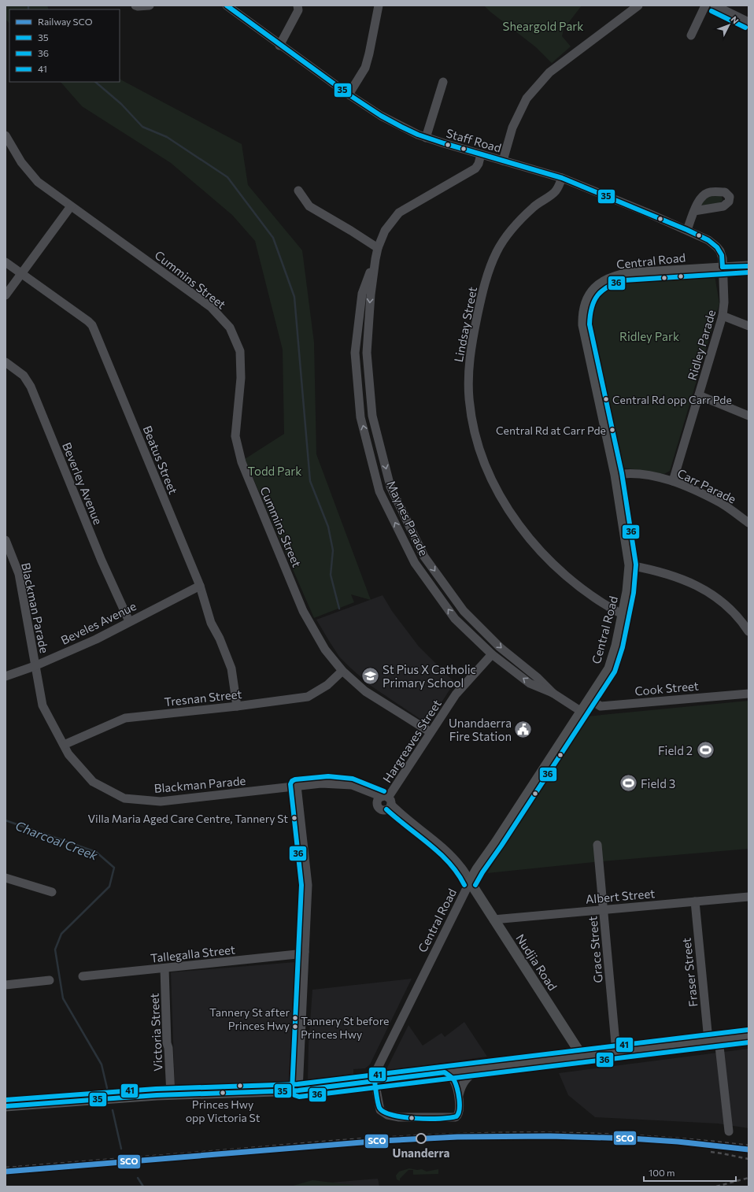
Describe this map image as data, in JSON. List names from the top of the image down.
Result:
{
  "streets": {
    "main road": ["Central Road", "Nudjia Road"],
    "street": [
      "Staff Road",
      "Cummins Street",
      "Lindsay Street",
      "Ridley Parade",
      "Beatus Street",
      "Beverley Avenue",
      "Carr Parade",
      "Maynes Parade",
      "Blackman Parade",
      "Beveles Avenue",
      "Cook Street",
      "Tresnan Street",
      "Hargreaves Street",
      "Albert Street",
      "Grace Street",
      "Tallegalla Street",
      "Fraser Street",
      "Victoria Street"
    ]
  },
  "crossings": [
    ["Staff Road", "Central Road"],
    ["Staff Road", "Lindsay Street"],
    ["Staff Road", "Ridley Parade"],
    ["Staff Road", "Maynes Parade"],
    ["Central Road", "Lindsay Street"],
    ["Central Road", "Ridley Parade"],
    ["Central Road", "Carr Parade"],
    ["Central Road", "Maynes Parade"],
    ["Central Road", "Blackman Parade"],
    ["Central Road", "Cook Street"],
    ["Central Road", "Nudjia Road"],
    ["Cummins Street", "Tresnan Street"],
    ["Cummins Street", "Hargreaves Street"],
    ["Ridley Parade", "Carr Parade"],
    ["Beatus Street", "Beveles Avenue"],
    ["Beatus Street", "Tresnan Street"],
    ["Beverley Avenue", "Beveles Avenue"],
    ["Maynes Parade", "Hargreaves Street"],
    ["Blackman Parade", "Beveles Avenue"],
    ["Blackman Parade", "Tresnan Street"],
    ["Blackman Parade", "Hargreaves Street"],
    ["Blackman Parade", "Nudjia Road"],
    ["Albert Street", "Grace Street"],
    ["Albert Street", "Nudjia Road"],
    ["Albert Street", "Fraser Street"],
    ["Tallegalla Street", "Victoria Street"]
  ],
  "water": ["Charcoal Creek"],
  "parks": ["Sheargold Park", "Ridley Park", "Todd Park"],
  "places": {
    "other": [
      "Central Rd opp Carr Pde",
      "Central Rd at Carr Pde",
      "Villa Maria Aged Care Centre, Tannery St",
      "Tannery St after Princes Hwy",
      "Tannery St before Princes Hwy",
      "Princes Hwy opp Victoria St",
      "Unanderra"
    ],
    "school or university": ["St Pius X Catholic Primary School"],
    "public building": ["Unandaerra Fire Station"],
    "sports": ["Field 2", "Field 3"]
  },
  "lines": [
    "transit line 35",
    "transit line 36",
    "transit line 41",
    "rail line SCO"
  ],
  "legend": [
    "Railway SCO",
    "35",
    "36",
    "41"
  ],
  "scale_bar": "100 m",
  "north": "top right"
}
